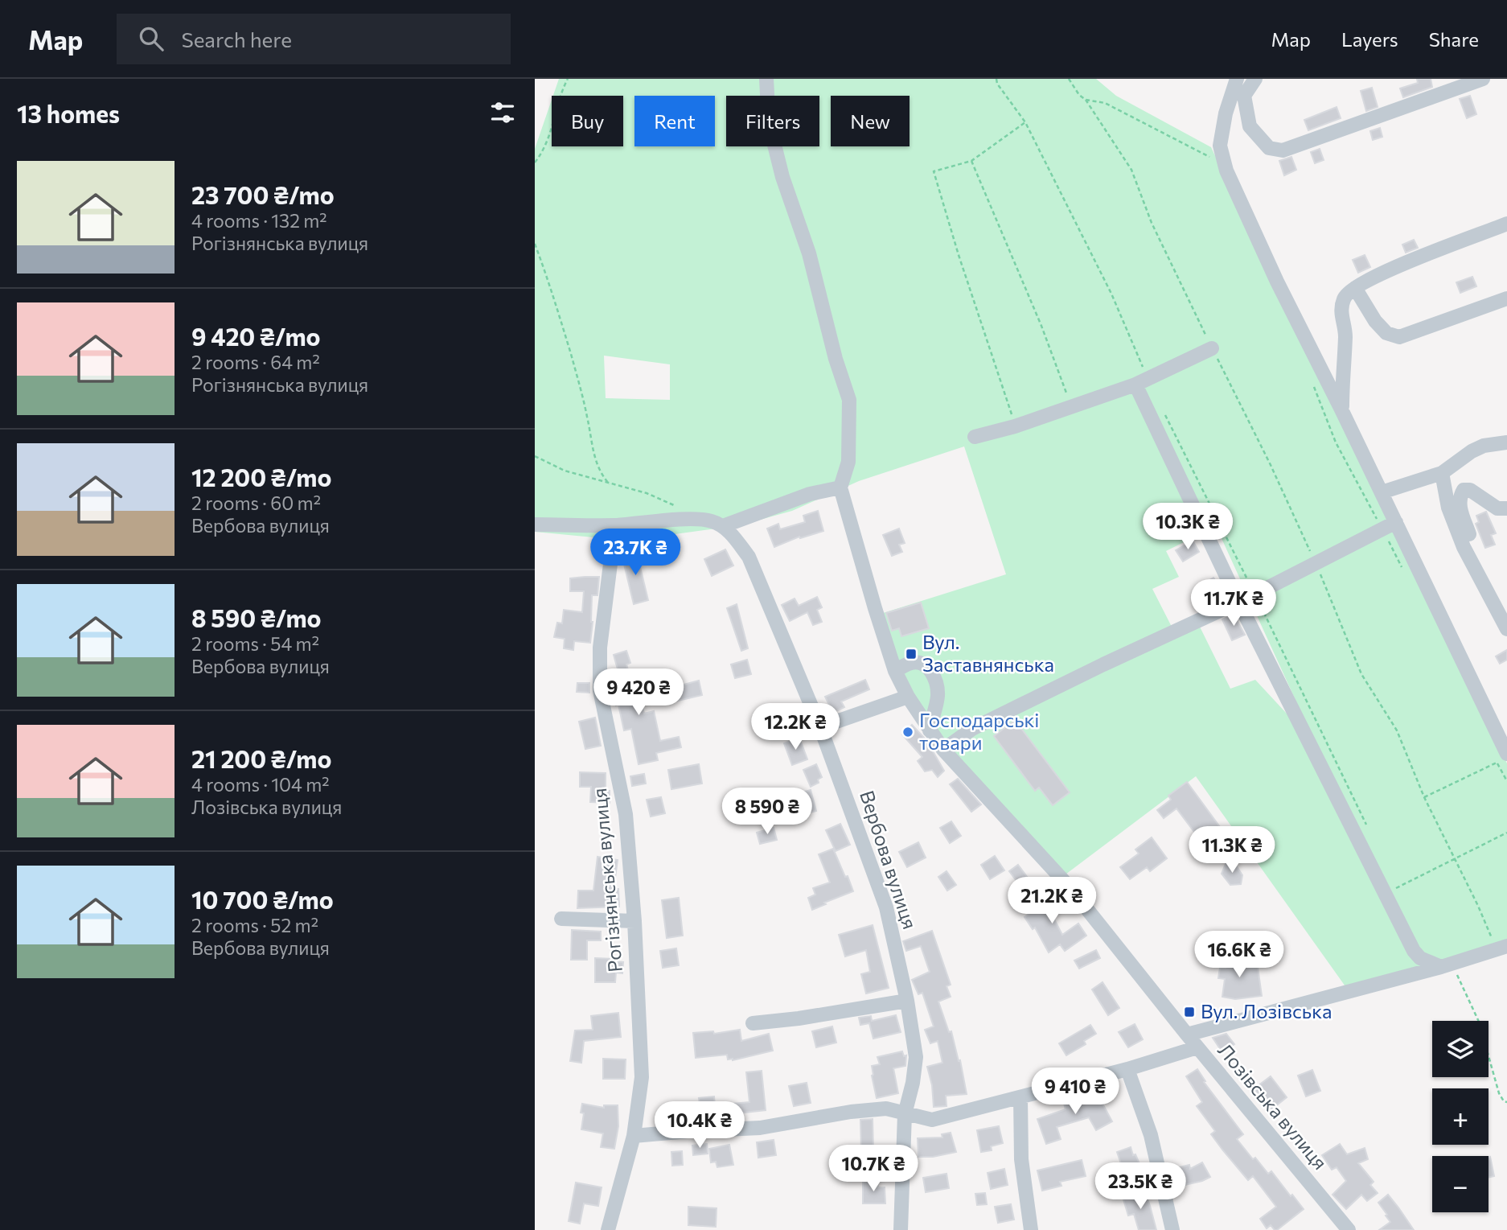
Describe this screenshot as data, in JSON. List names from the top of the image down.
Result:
{
  "streets": {
    "street": ["Вербова вулиця", "Рогізнянська вулиця", "Лозівська вулиця"]
  },
  "places": {
    "transit": ["Вул. Заставнянська", "Вул. Лозівська"],
    "other": ["Господарські товари"]
  },
  "page": {
    "header": "Map",
    "search": "Search here",
    "nav": ["Map", "Layers", "Share"],
    "heading": "13 homes",
    "chip": [
      "Buy",
      "Rent",
      "Filters",
      "New"
    ],
    "list": [
      {
        "name": "23 700 ₴/mo",
        "note": "4 rooms · 132 m² · Рогізнянська вулиця"
      },
      {
        "name": "9 420 ₴/mo",
        "note": "2 rooms · 64 m² · Рогізнянська вулиця"
      },
      {
        "name": "12 200 ₴/mo",
        "note": "2 rooms · 60 m² · Вербова вулиця"
      },
      {
        "name": "8 590 ₴/mo",
        "note": "2 rooms · 54 m² · Вербова вулиця"
      },
      {
        "name": "21 200 ₴/mo",
        "note": "4 rooms · 104 m² · Лозівська вулиця"
      },
      {
        "name": "10 700 ₴/mo",
        "note": "2 rooms · 52 m² · Вербова вулиця"
      }
    ],
    "price": [
      "10.3K ₴",
      "23.7K ₴",
      "11.7K ₴",
      "9 420 ₴",
      "12.2K ₴",
      "8 590 ₴",
      "11.3K ₴",
      "21.2K ₴",
      "16.6K ₴",
      "9 410 ₴",
      "10.4K ₴",
      "10.7K ₴",
      "23.5K ₴"
    ],
    "map_buttons": ["+", "−"]
  }
}
